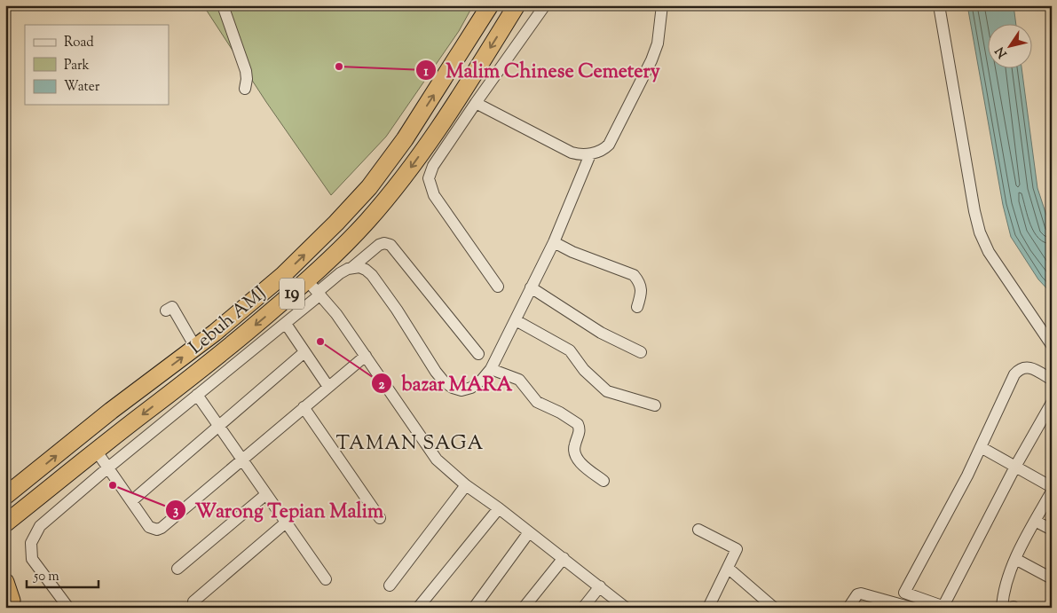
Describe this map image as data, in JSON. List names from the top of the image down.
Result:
{
  "streets": {
    "highway": ["19", "Lebuh AMJ"]
  },
  "districts": ["TAMAN SAGA"],
  "places": ["Malim Chinese Cemetery", "bazar MARA", "Warong Tepian Malim"],
  "legend": ["Road", "Park", "Water"],
  "scale_bar": "50 m",
  "north": "bottom left"
}
